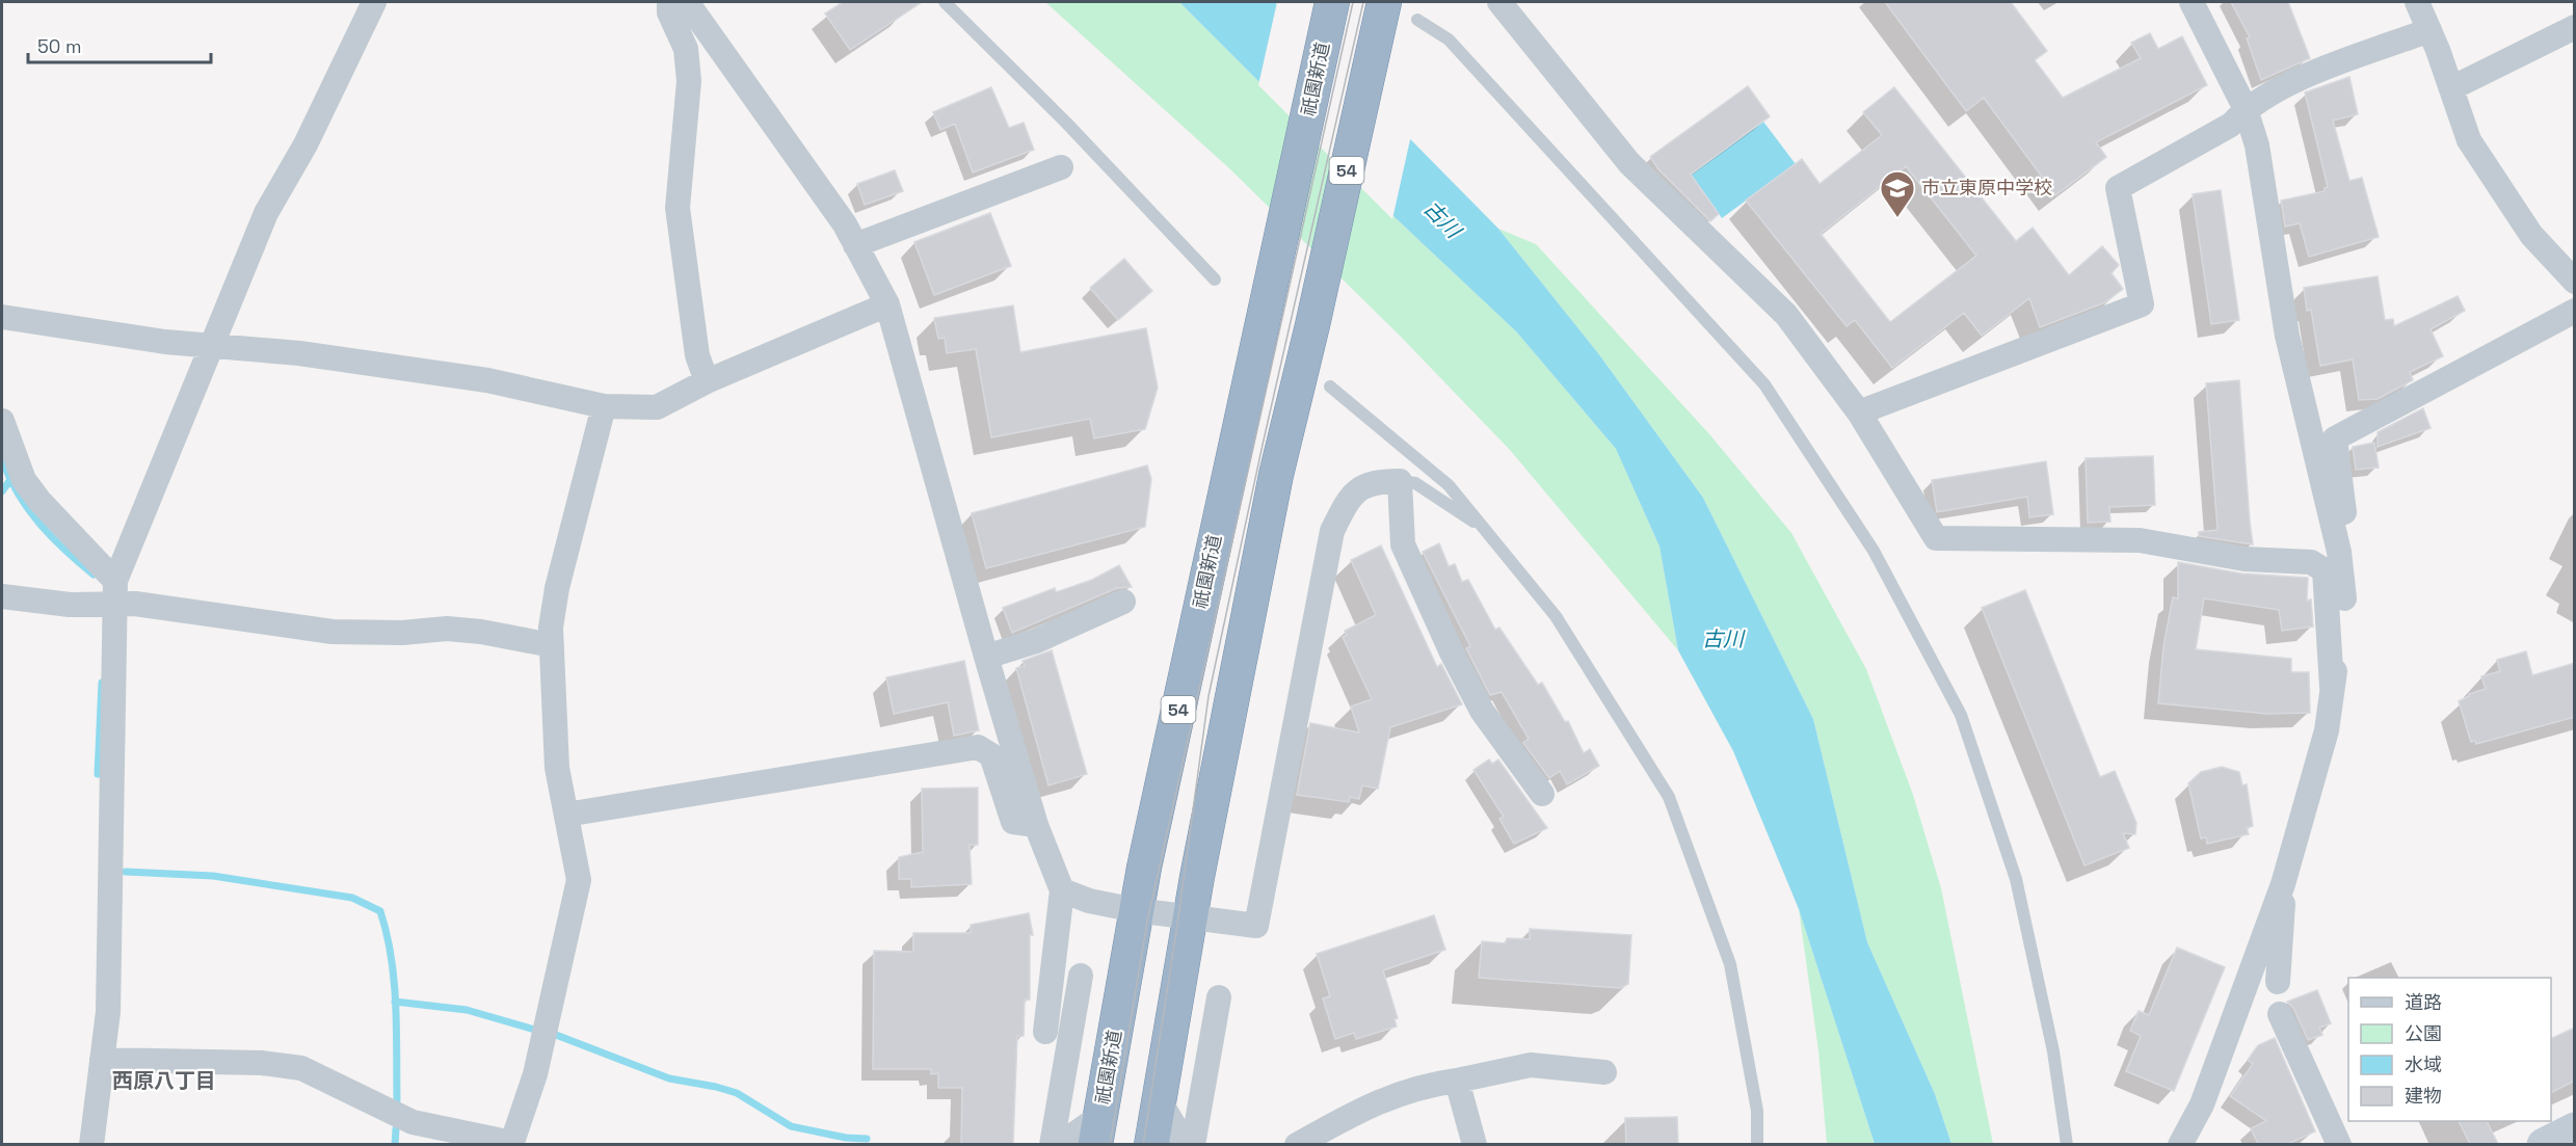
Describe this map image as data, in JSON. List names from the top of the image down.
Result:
{
  "streets": {
    "highway": ["祇園新道", "54"]
  },
  "districts": ["西原八丁目"],
  "water": ["古川"],
  "places": {
    "school or university": ["市立東原中学校"]
  },
  "legend": [
    "道路",
    "公園",
    "水域",
    "建物"
  ],
  "scale_bar": "50 m"
}
